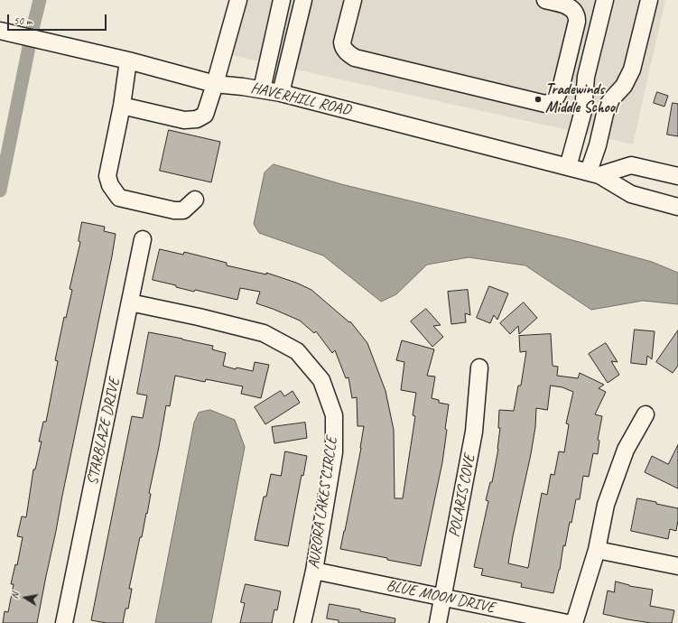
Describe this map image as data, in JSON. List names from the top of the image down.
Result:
{
  "streets": {
    "street": [
      "HAVERHILL ROAD",
      "STARBLAZE DRIVE",
      "POLARIS COVE",
      "AURORA LAKES CIRCLE",
      "BLUE MOON DRIVE"
    ]
  },
  "crossings": [
    ["STARBLAZE DRIVE", "AURORA LAKES CIRCLE"],
    ["POLARIS COVE", "BLUE MOON DRIVE"],
    ["AURORA LAKES CIRCLE", "BLUE MOON DRIVE"]
  ],
  "places": ["Tradewinds Middle School"],
  "scale_bar": "50 m",
  "north": "left"
}
